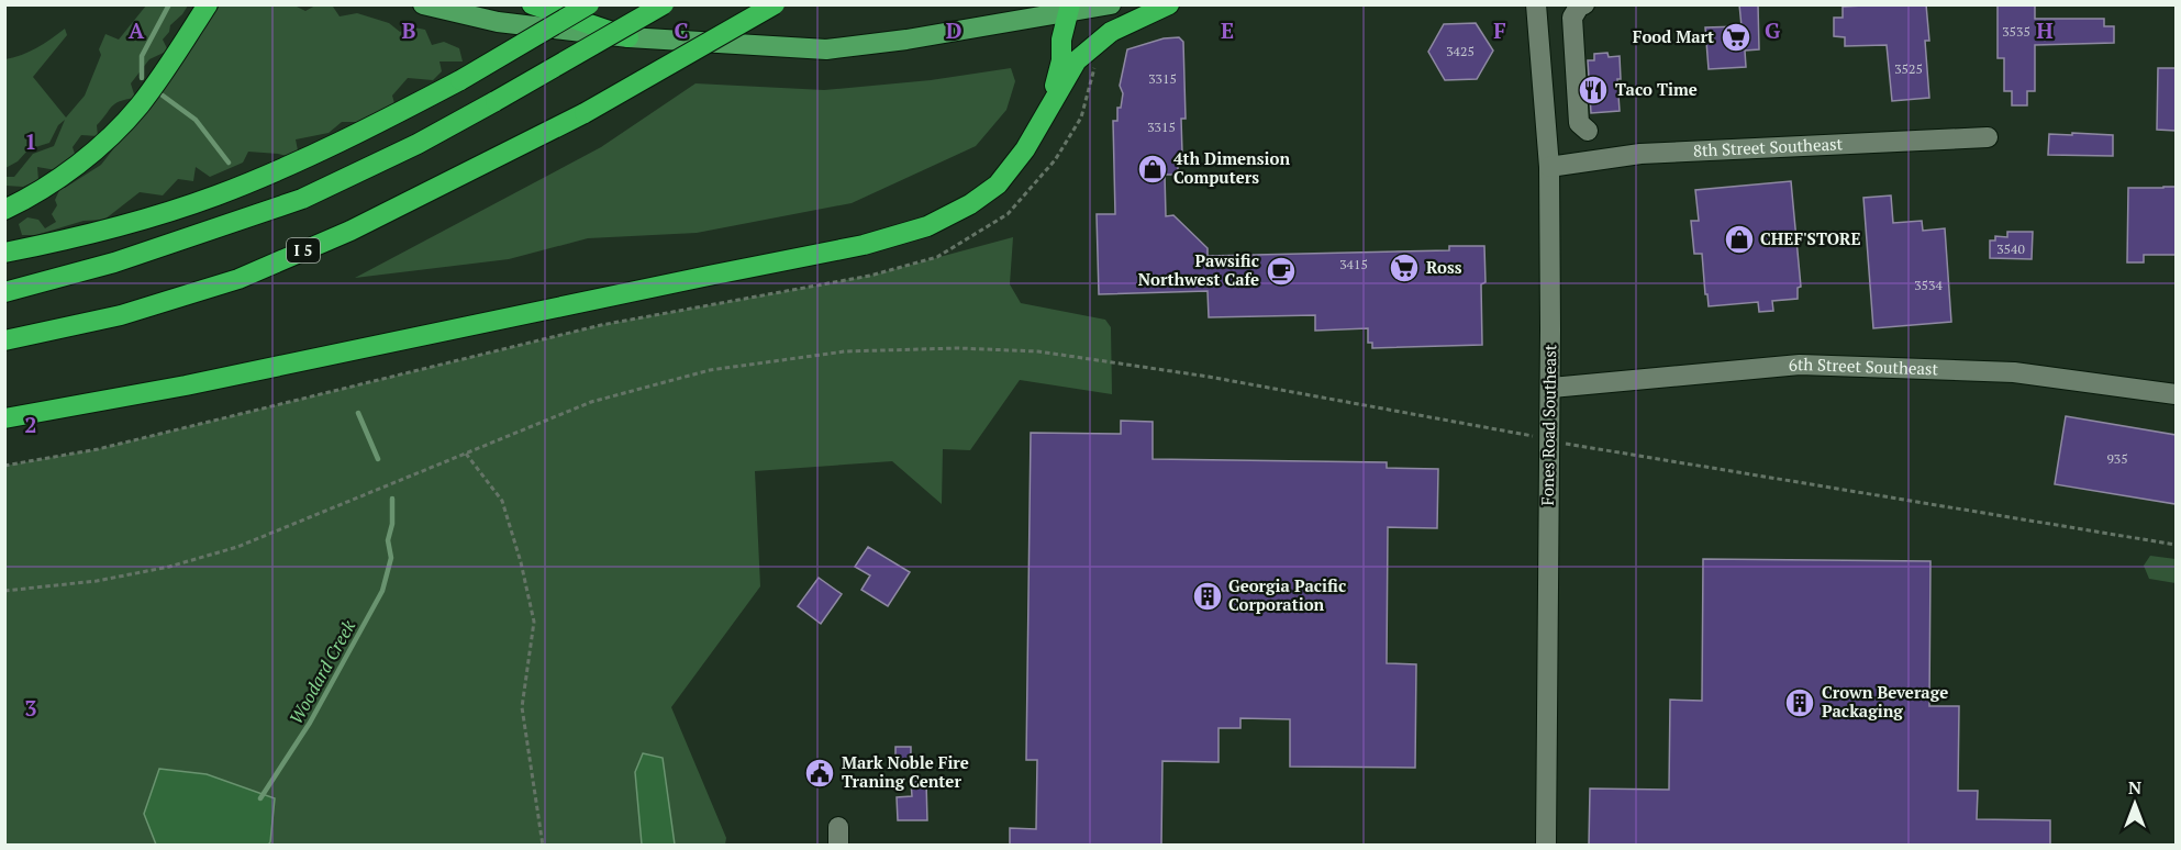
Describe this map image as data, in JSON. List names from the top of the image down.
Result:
{
  "streets": {
    "highway": ["I 5"],
    "street": ["8th Street Southeast", "6th Street Southeast", "Fones Road Southeast"]
  },
  "crossings": [
    ["8th Street Southeast", "Fones Road Southeast"],
    ["6th Street Southeast", "Fones Road Southeast"]
  ],
  "water": ["Woodard Creek"],
  "places": {
    "supermarket": ["Food Mart", "Ross"],
    "restaurant": ["Taco Time"],
    "shop": ["4th Dimension Computers", "CHEF'STORE"],
    "cafe": ["Pawsific Northwest Cafe"],
    "building": ["Georgia Pacific Corporation", "Crown Beverage Packaging"],
    "public building": ["Mark Noble Fire Traning Center"]
  },
  "house_numbers": [
    "3535",
    "3425",
    "3525",
    "3315",
    "3315",
    "3540",
    "3415",
    "3534",
    "935"
  ],
  "north": "top",
  "grid": {
    "columns": [
      "A",
      "B",
      "C",
      "D",
      "E",
      "F",
      "G",
      "H"
    ],
    "rows": ["1", "2", "3"]
  }
}
